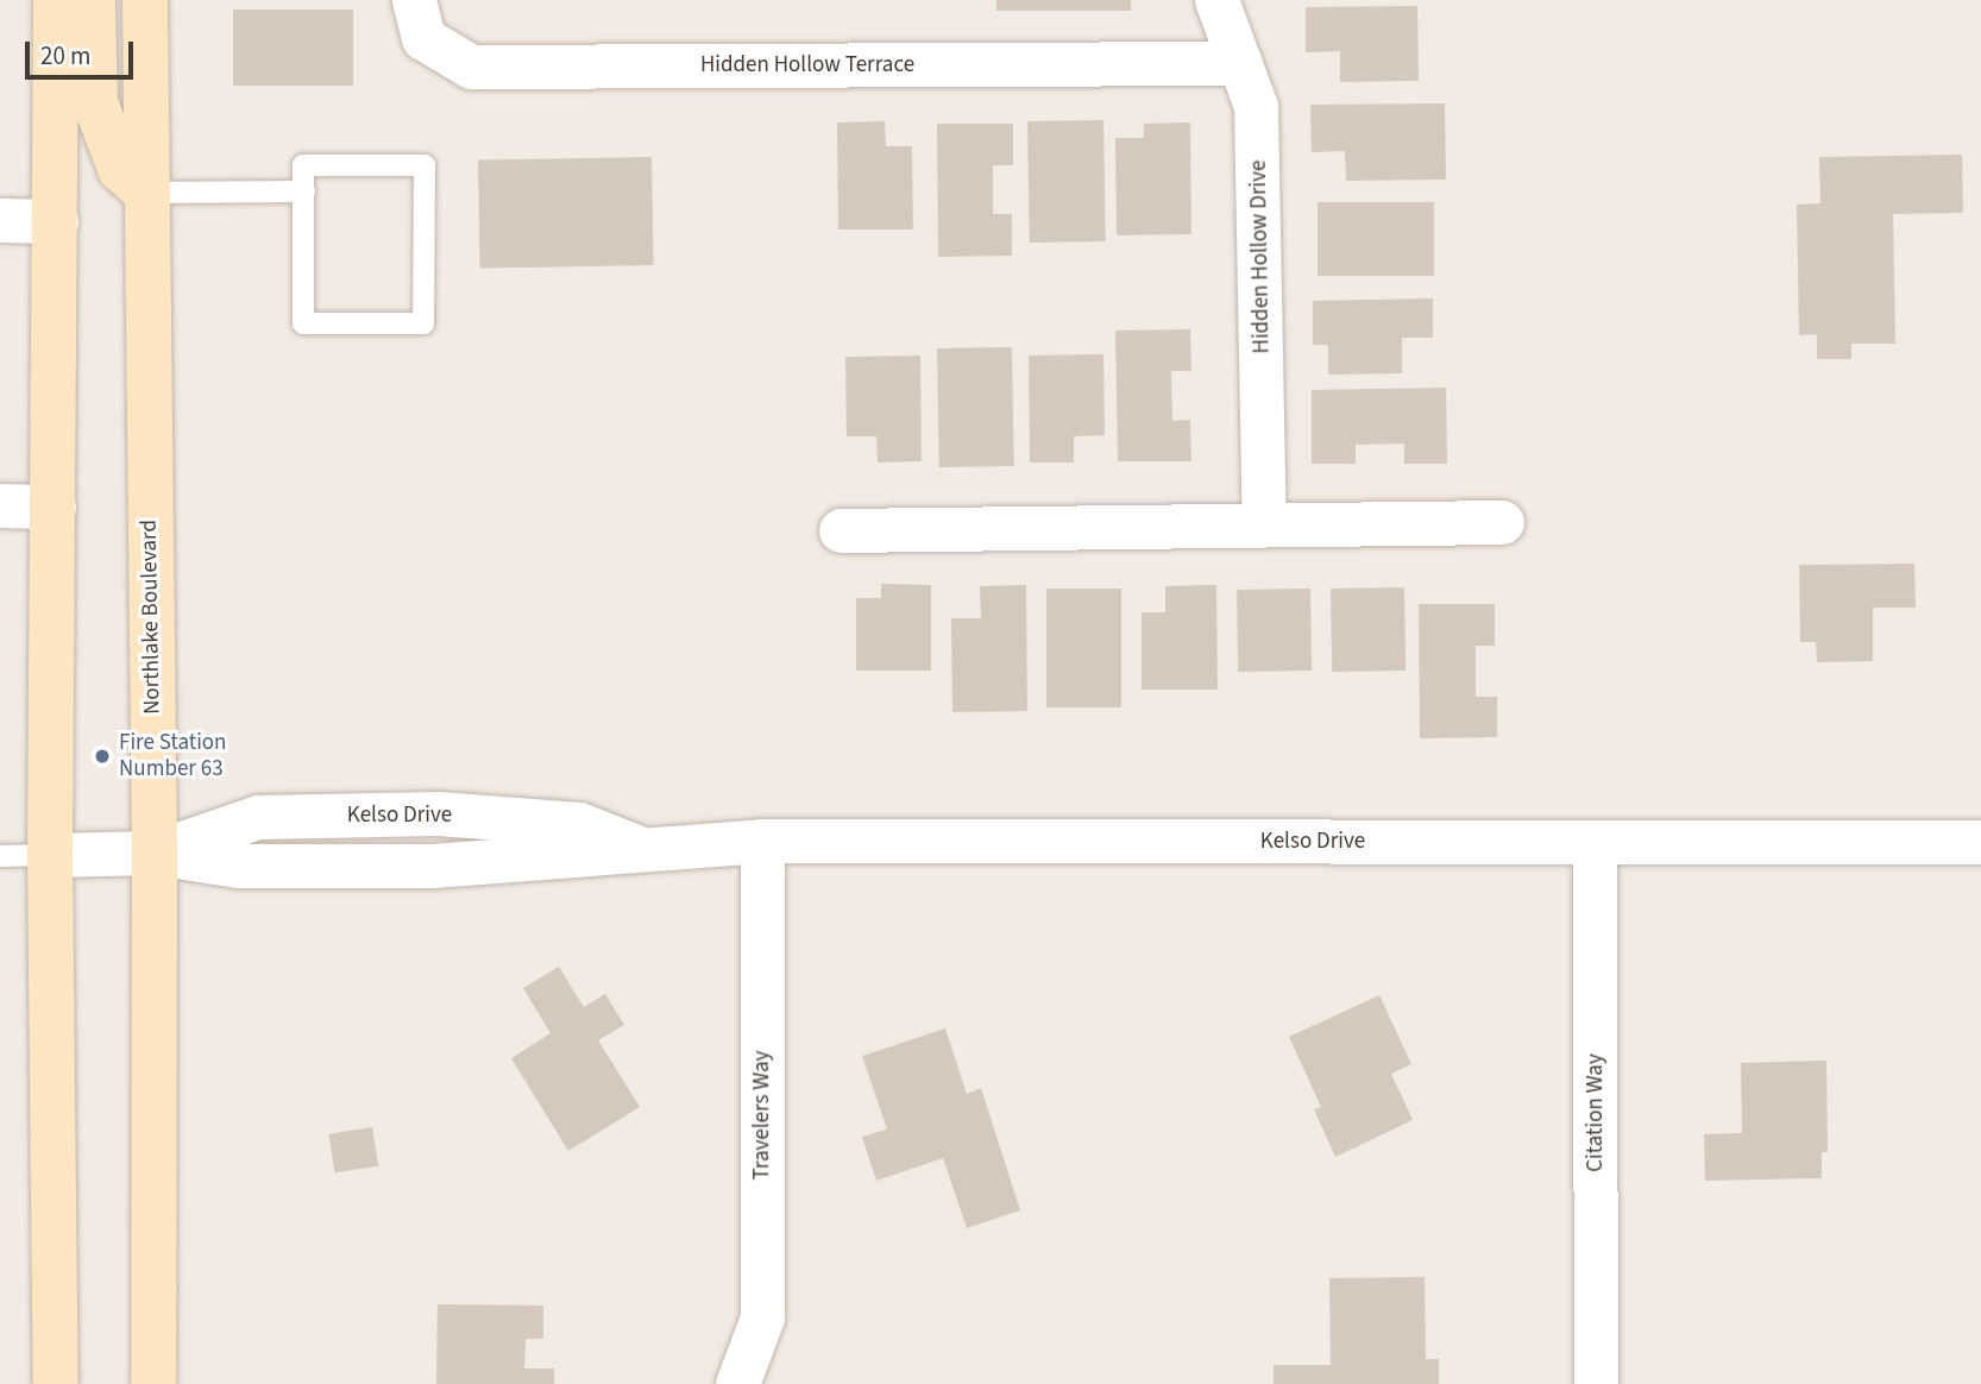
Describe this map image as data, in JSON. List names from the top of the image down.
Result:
{
  "streets": {
    "main road": ["Northlake Boulevard"],
    "street": [
      "Hidden Hollow Terrace",
      "Hidden Hollow Drive",
      "Kelso Drive",
      "Citation Way",
      "Travelers Way"
    ]
  },
  "crossings": [
    ["Hidden Hollow Terrace", "Hidden Hollow Drive"],
    ["Northlake Boulevard", "Kelso Drive"],
    ["Kelso Drive", "Citation Way"],
    ["Kelso Drive", "Travelers Way"]
  ],
  "places": ["Fire Station Number 63"],
  "scale_bar": "20 m"
}
